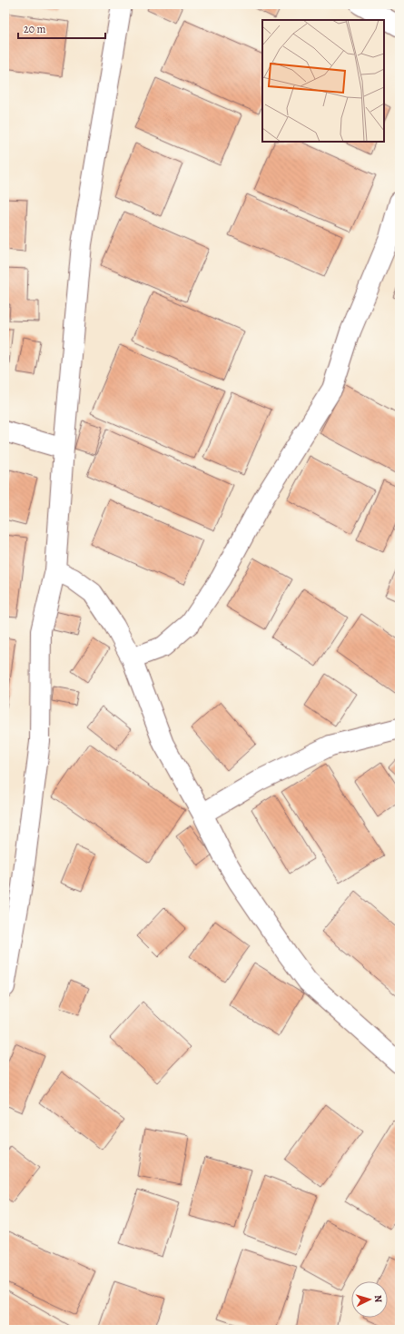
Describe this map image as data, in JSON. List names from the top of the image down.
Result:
{
  "scale_bar": "20 m",
  "north": "right"
}
